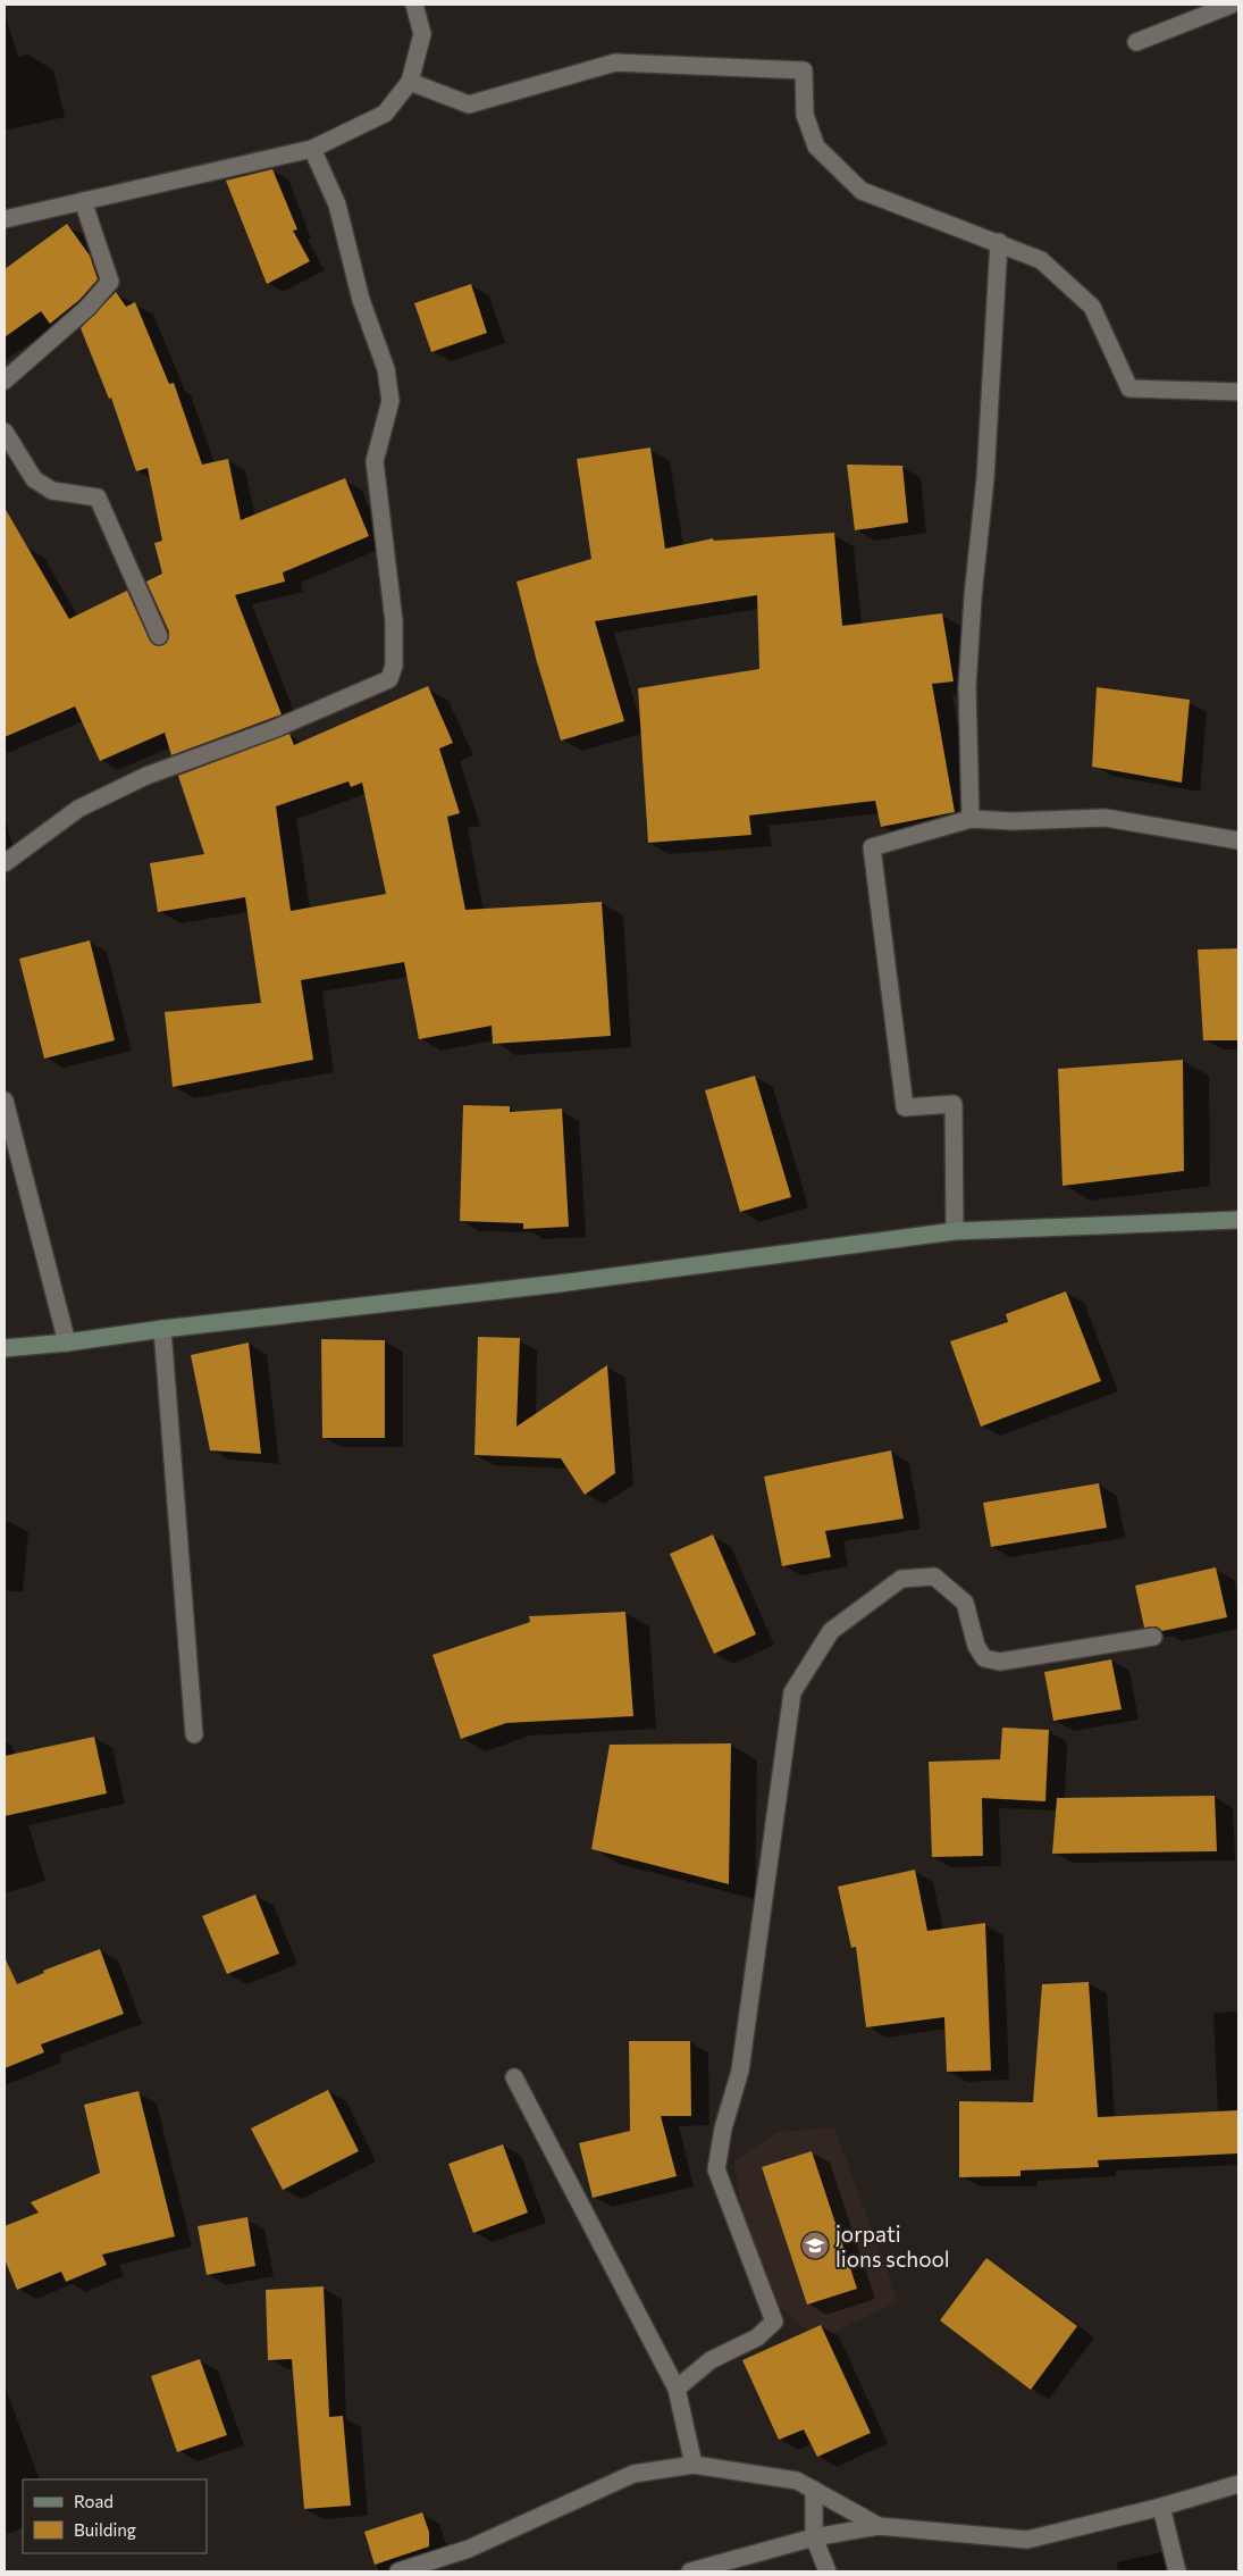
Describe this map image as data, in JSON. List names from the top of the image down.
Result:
{
  "places": {
    "school or university": ["jorpati lions school"]
  },
  "legend": ["Road", "Building"]
}
